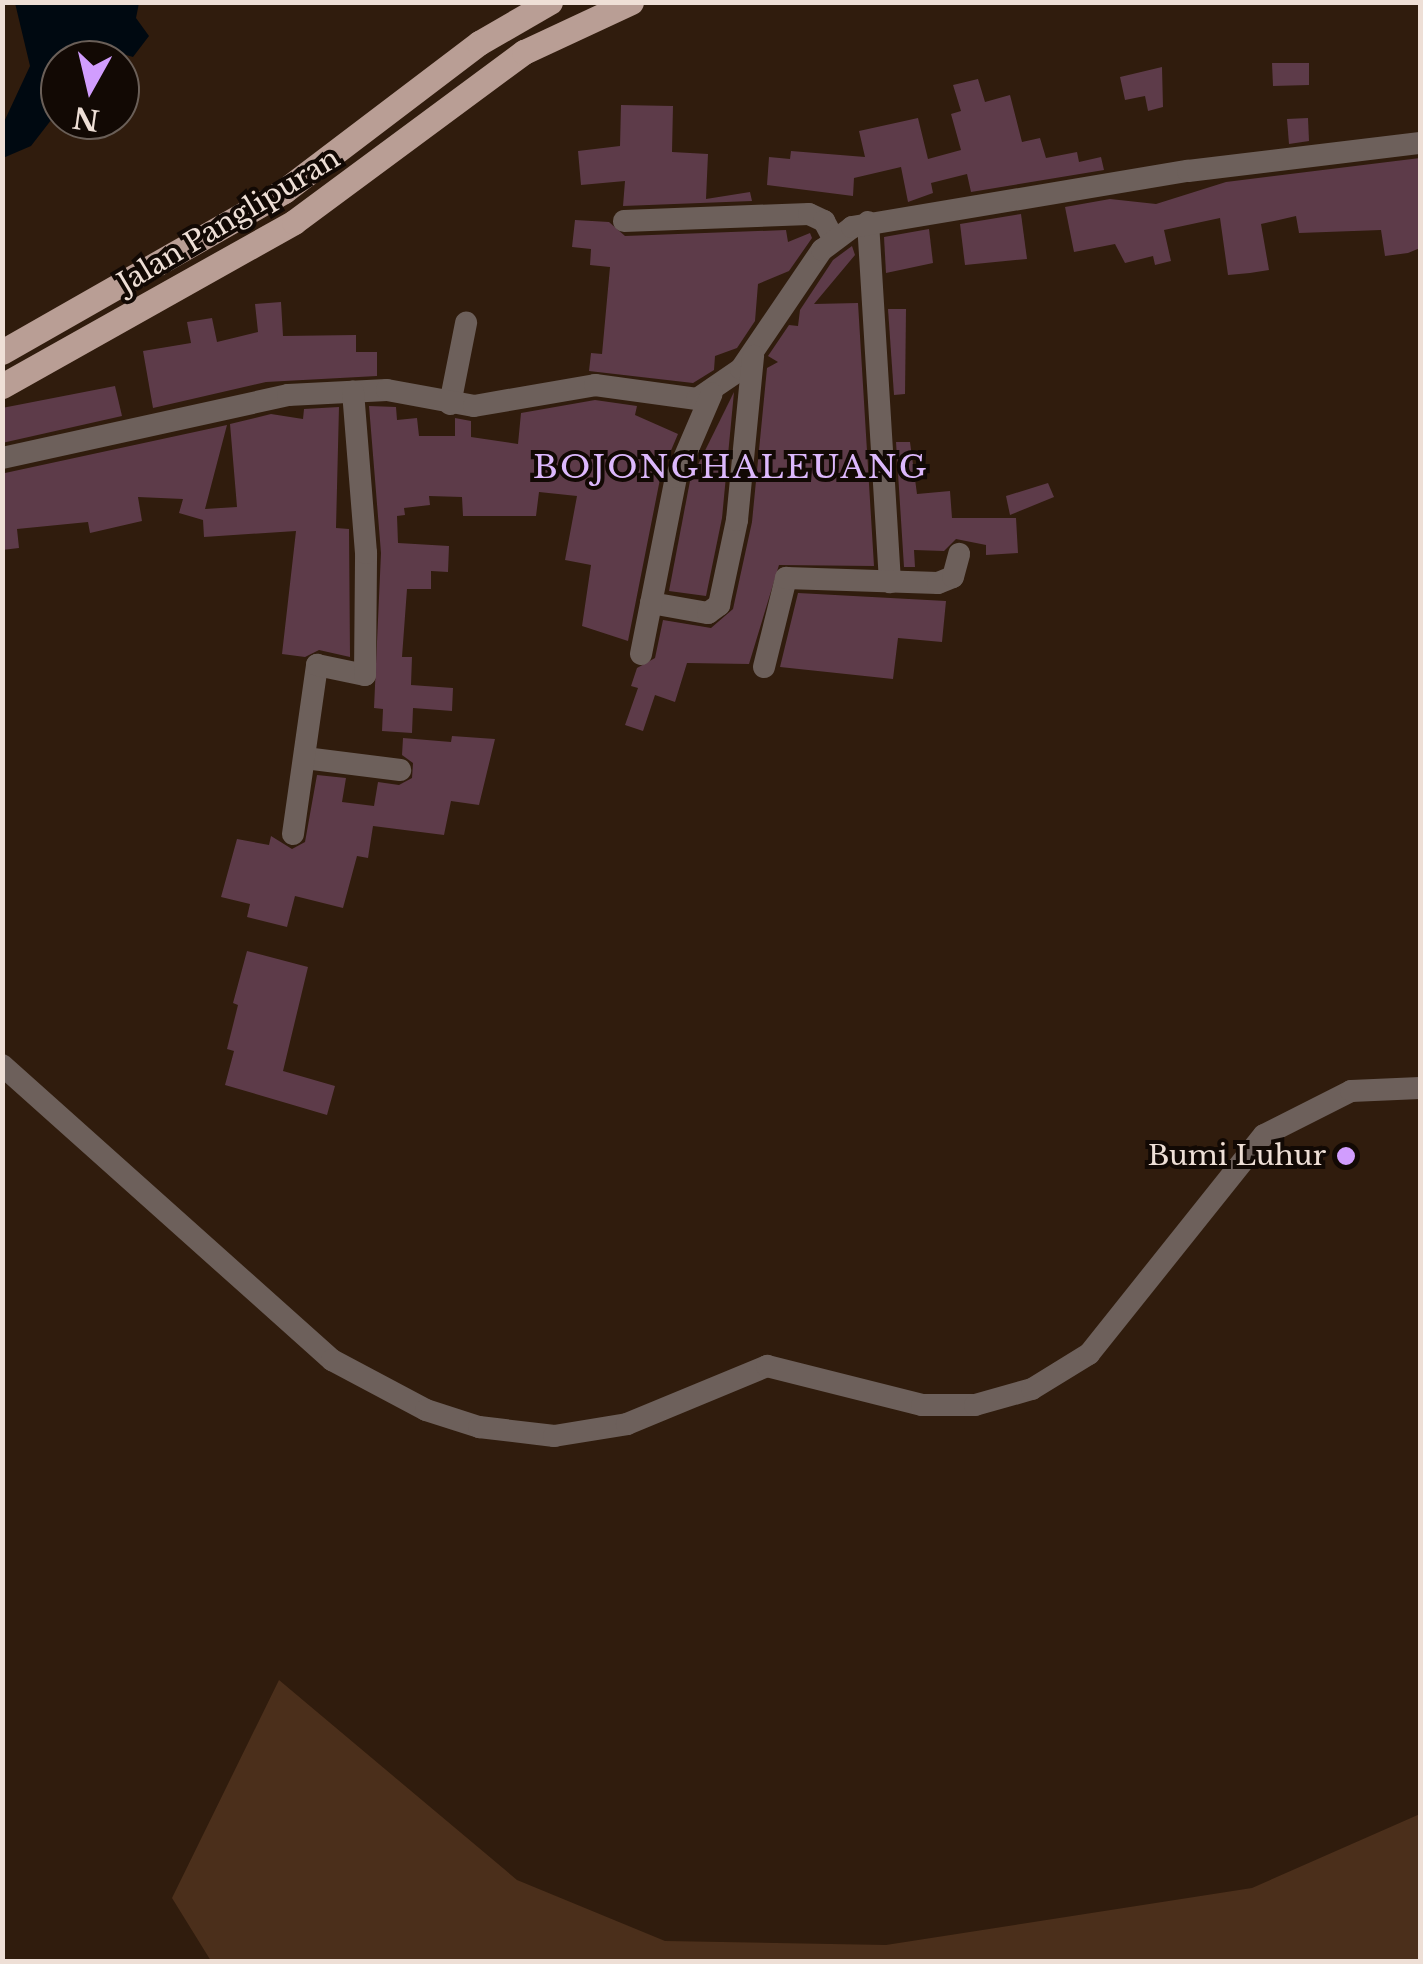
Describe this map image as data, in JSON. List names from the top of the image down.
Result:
{
  "streets": {
    "main road": ["Jalan Panglipuran"]
  },
  "districts": ["BOJONGHALEUANG"],
  "places": ["Bumi Luhur"],
  "north": "bottom"
}
